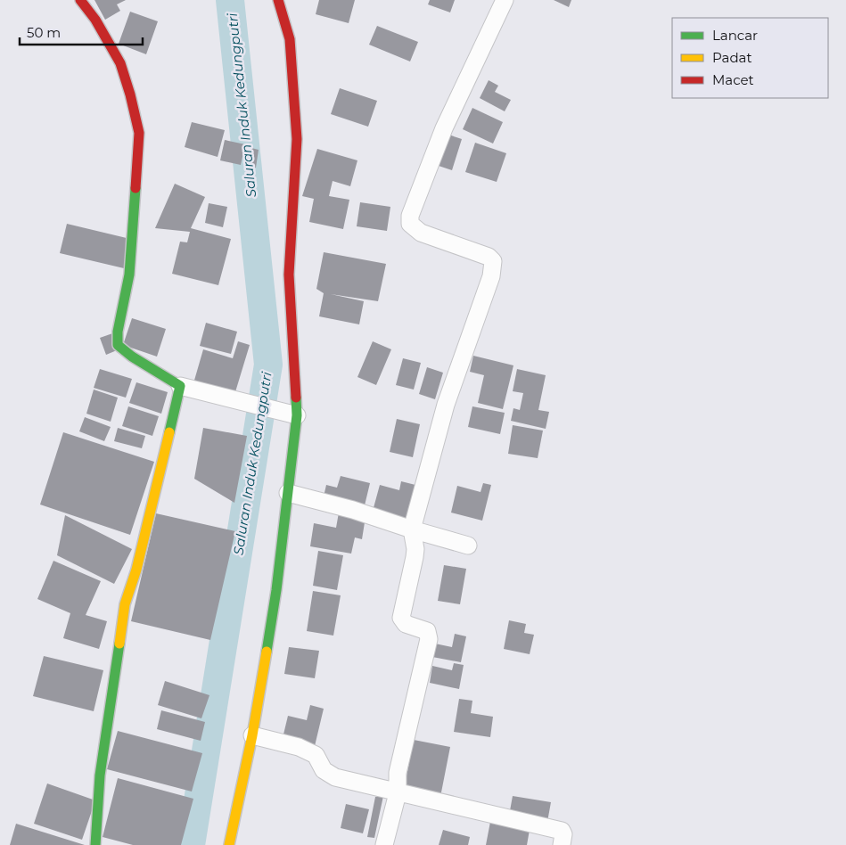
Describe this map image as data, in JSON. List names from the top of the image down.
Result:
{
  "water": ["Saluran Induk Kedungputri"],
  "legend": ["Lancar", "Padat", "Macet"],
  "scale_bar": "50 m"
}
